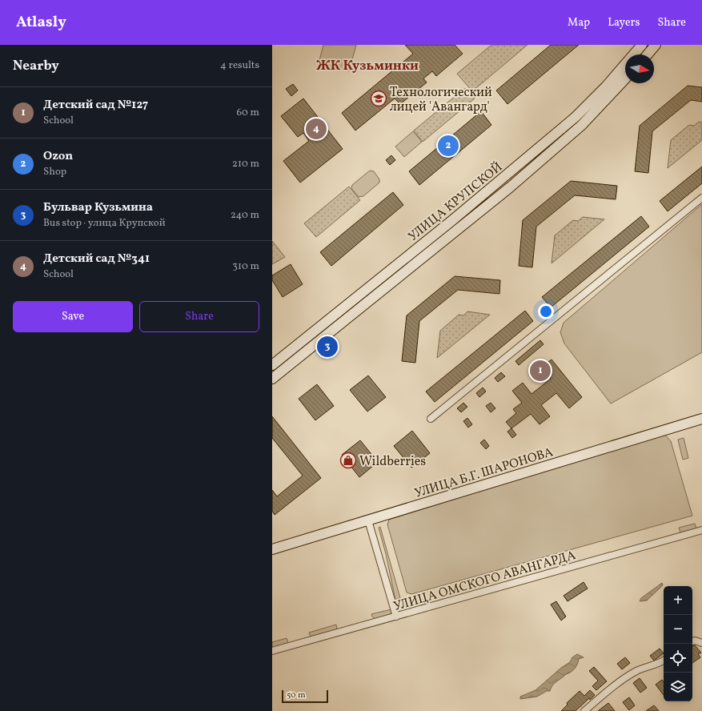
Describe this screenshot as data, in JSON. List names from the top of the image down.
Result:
{
  "streets": {
    "main road": ["УЛИЦА КРУПСКОЙ", "УЛИЦА Б.Г. ШАРОНОВА"],
    "street": ["УЛИЦА ОМСКОГО АВАНГАРДА"]
  },
  "districts": ["ЖК Кузьминки"],
  "places": {
    "school or university": ["Технологический лицей 'Авангард'"],
    "shop": ["Wildberries"]
  },
  "scale_bar": "50 m",
  "north": "right",
  "page": {
    "header": "Atlasly",
    "nav": ["Map", "Layers", "Share"],
    "heading": ["Nearby", "4 results"],
    "list": [
      {
        "mark": "1",
        "name": "Детский сад №127",
        "note": "School",
        "value": "60 m"
      },
      {
        "mark": "2",
        "name": "Ozon",
        "note": "Shop",
        "value": "210 m"
      },
      {
        "mark": "3",
        "name": "Бульвар Кузьмина",
        "note": "Bus stop · улица Крупской",
        "value": "240 m"
      },
      {
        "mark": "4",
        "name": "Детский сад №341",
        "note": "School",
        "value": "310 m"
      }
    ],
    "pins": [
      "4",
      "2",
      "3",
      "1"
    ],
    "buttons": ["Save", "Share"],
    "map_buttons": ["+", "−"],
    "scale": "50 m"
  }
}
